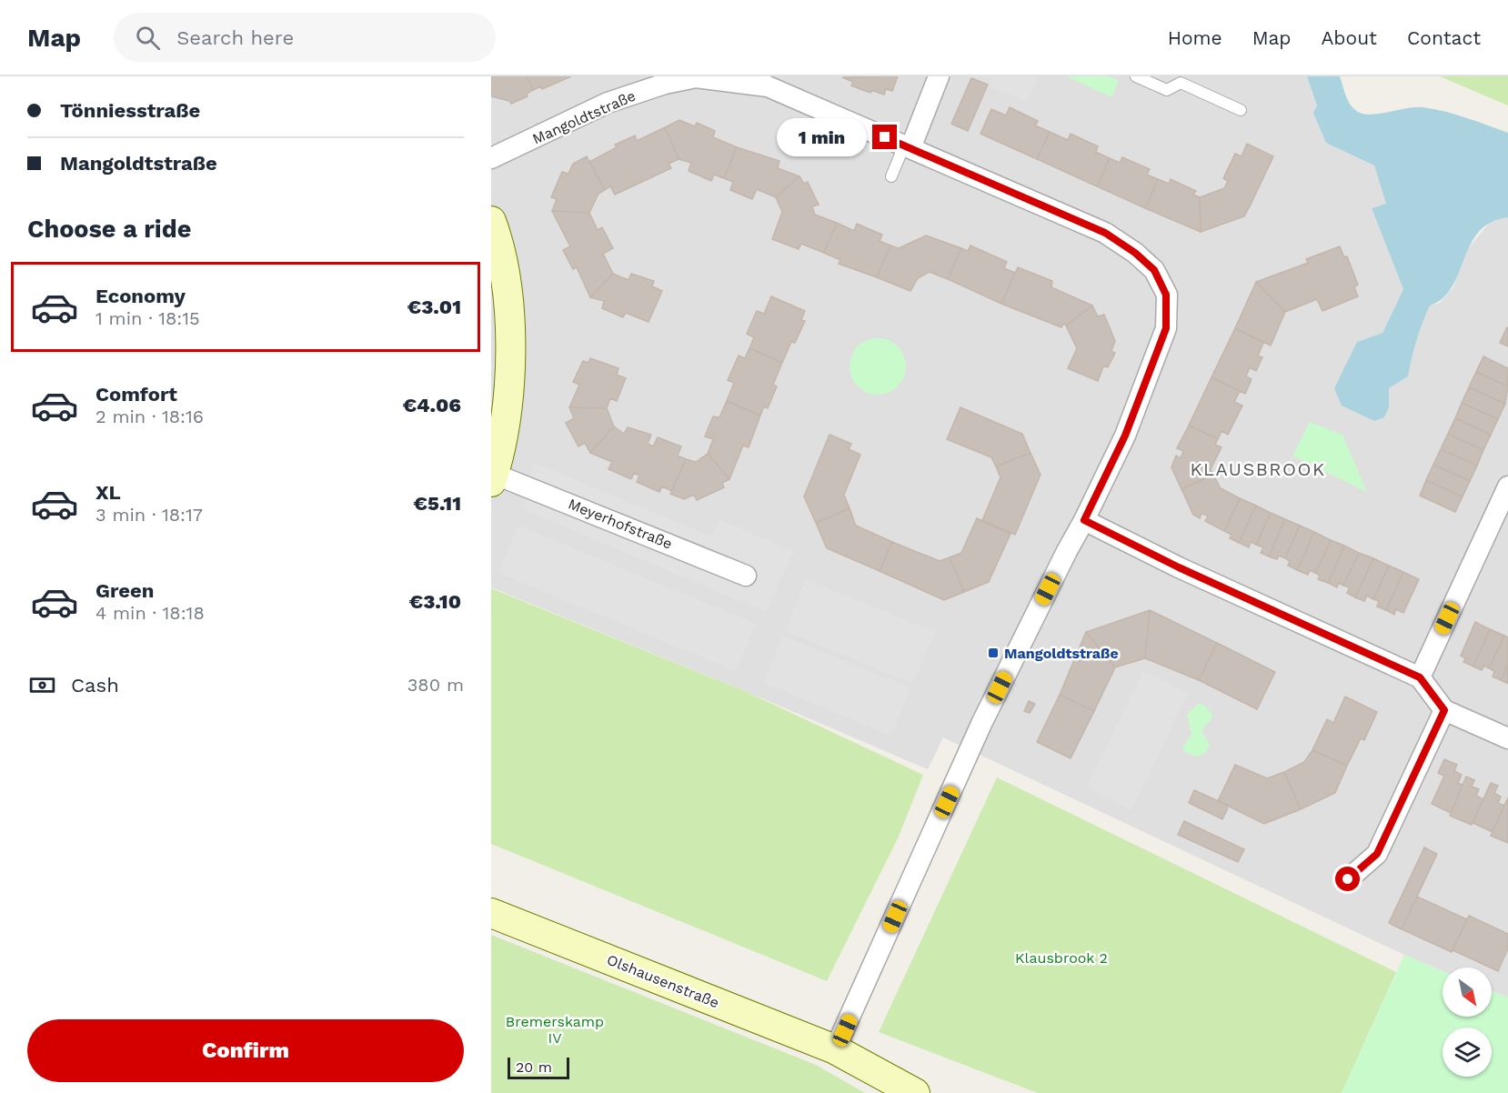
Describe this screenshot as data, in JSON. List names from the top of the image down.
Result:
{
  "streets": {
    "street": ["Mangoldtstraße", "Meyerhofstraße", "Olshausenstraße"]
  },
  "crossings": [
    ["Mangoldtstraße", "Olshausenstraße"]
  ],
  "districts": ["KLAUSBROOK"],
  "parks": ["Klausbrook 2", "Bremerskamp IV"],
  "places": {
    "transit": ["Mangoldtstraße"]
  },
  "scale_bar": "20 m",
  "north": "bottom right",
  "page": {
    "header": "Map",
    "search": "Search here",
    "nav": [
      "Home",
      "Map",
      "About",
      "Contact"
    ],
    "banner": ["Tönniesstraße", "Mangoldtstraße"],
    "bubble": "1 min",
    "heading": "Choose a ride",
    "list": [
      {
        "name": "Economy",
        "note": "1 min · 18:15",
        "value": "€3.01"
      },
      {
        "name": "Comfort",
        "note": "2 min · 18:16",
        "value": "€4.06"
      },
      {
        "name": "XL",
        "note": "3 min · 18:17",
        "value": "€5.11"
      },
      {
        "name": "Green",
        "note": "4 min · 18:18",
        "value": "€3.10"
      }
    ],
    "pay": ["Cash", "380 m"],
    "buttons": "Confirm",
    "scale": "20 m"
  }
}
